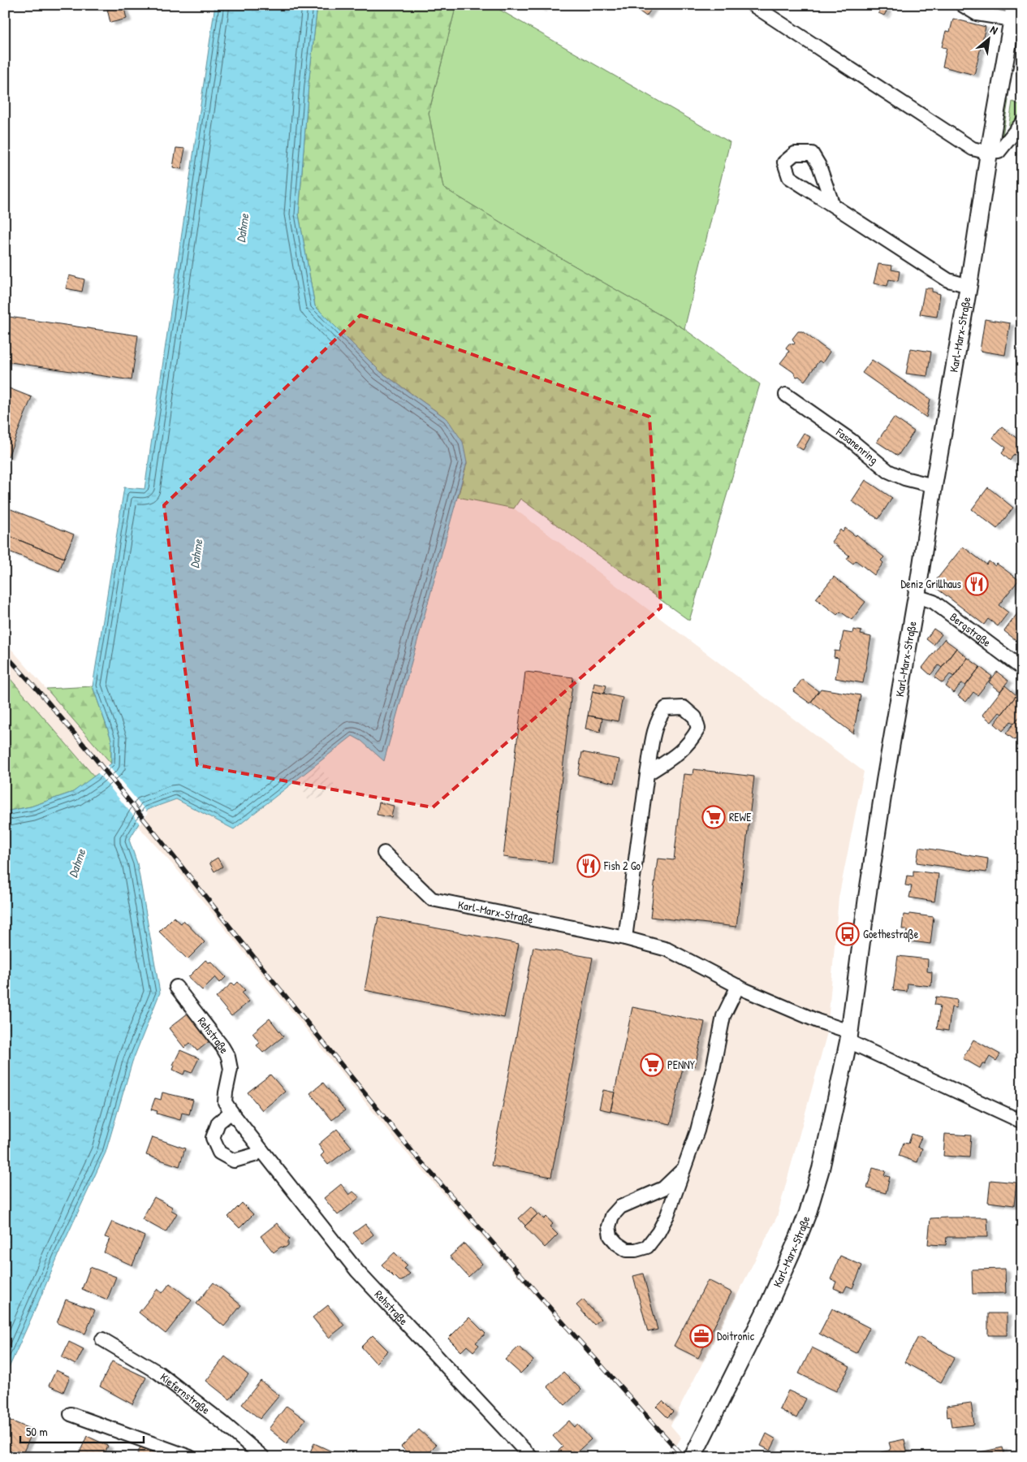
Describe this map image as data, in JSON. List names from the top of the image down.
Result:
{
  "streets": {
    "street": [
      "Karl-Marx-Straße",
      "Fasanenring",
      "Bergstraße",
      "Rehstraße",
      "Kiefernstraße"
    ]
  },
  "crossings": [
    ["Karl-Marx-Straße", "Fasanenring"],
    ["Karl-Marx-Straße", "Bergstraße"]
  ],
  "water": ["Dahme"],
  "places": {
    "restaurant": ["Deniz Grillhaus", "Fish 2 Go"],
    "supermarket": ["REWE", "PENNY"],
    "bus stop": ["Goethestraße"],
    "office": ["Doitronic"]
  },
  "scale_bar": "50 m",
  "north": "top right"
}
